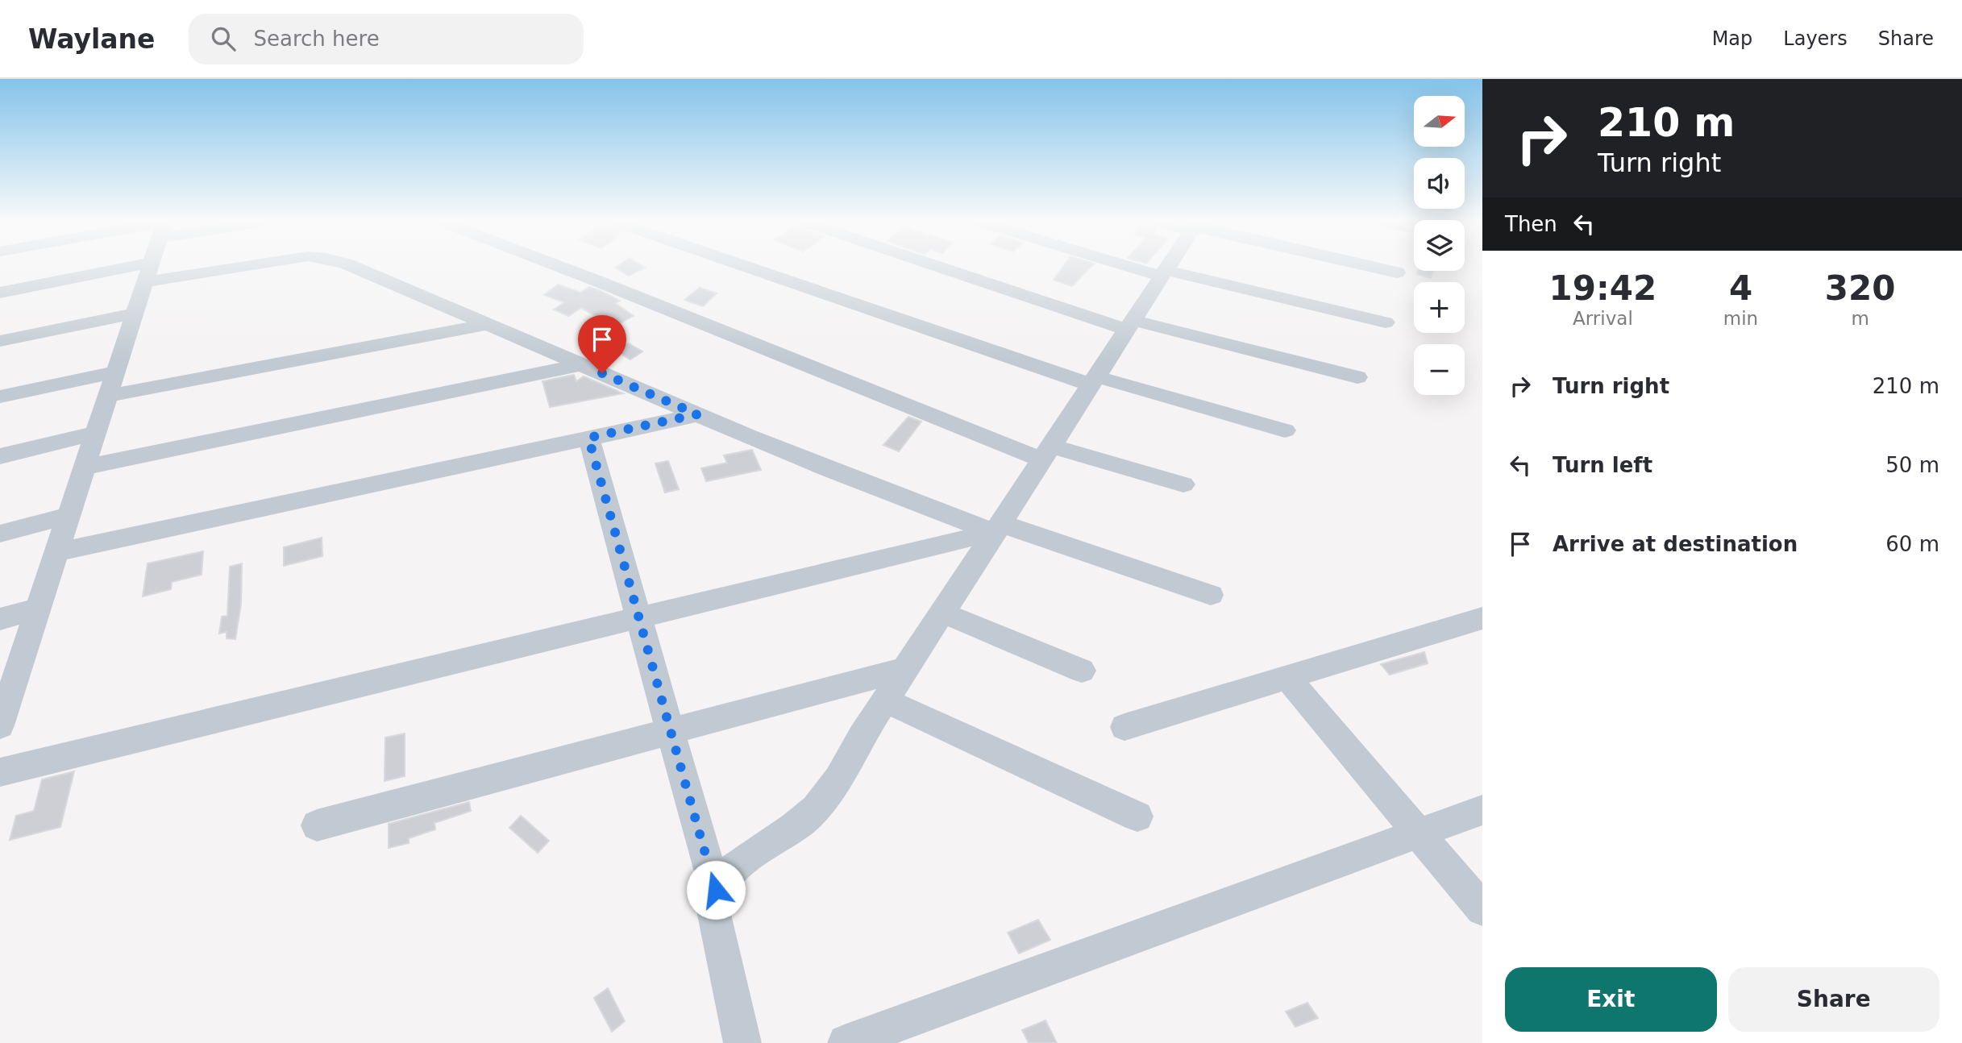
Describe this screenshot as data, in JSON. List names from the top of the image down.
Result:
{
  "north": "right",
  "page": {
    "header": "Waylane",
    "search": "Search here",
    "nav": ["Map", "Layers", "Share"],
    "turn": ["210 m", "Turn right"],
    "map_buttons": ["+", "−"],
    "then": "Then",
    "eta": [
      "19:42",
      "Arrival",
      "4",
      "min",
      "320",
      "m"
    ],
    "list": [
      {
        "name": "Turn right",
        "value": "210 m"
      },
      {
        "name": "Turn left",
        "value": "50 m"
      },
      {
        "name": "Arrive at destination",
        "value": "60 m"
      }
    ],
    "buttons": ["Exit", "Share"]
  }
}
